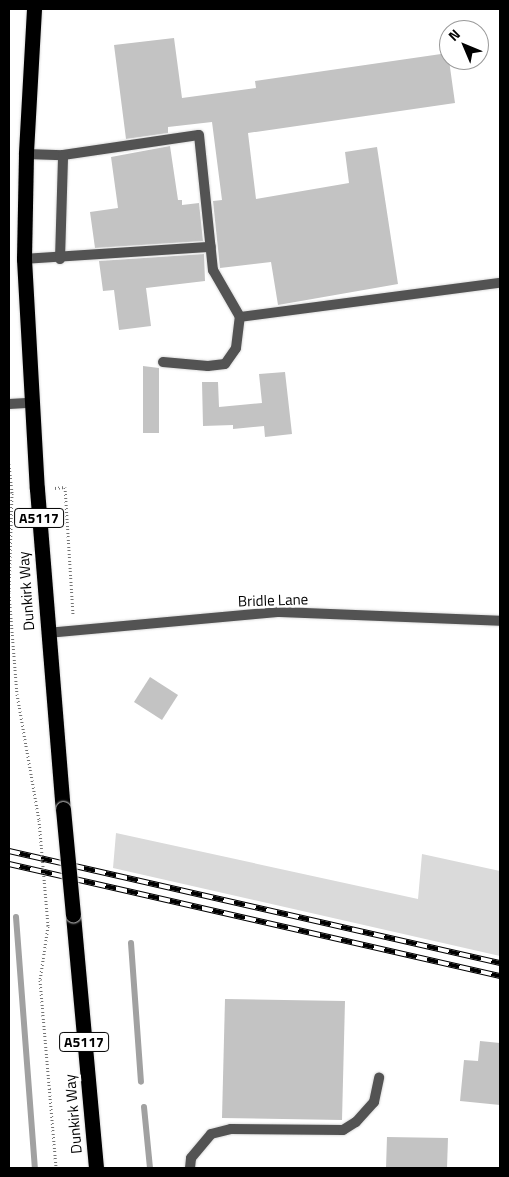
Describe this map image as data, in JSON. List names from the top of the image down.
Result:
{
  "streets": {
    "highway": ["A5117", "Dunkirk Way"],
    "street": ["Bridle Lane"]
  },
  "crossings": [
    ["Dunkirk Way", "Bridle Lane"]
  ],
  "north": "top left"
}
